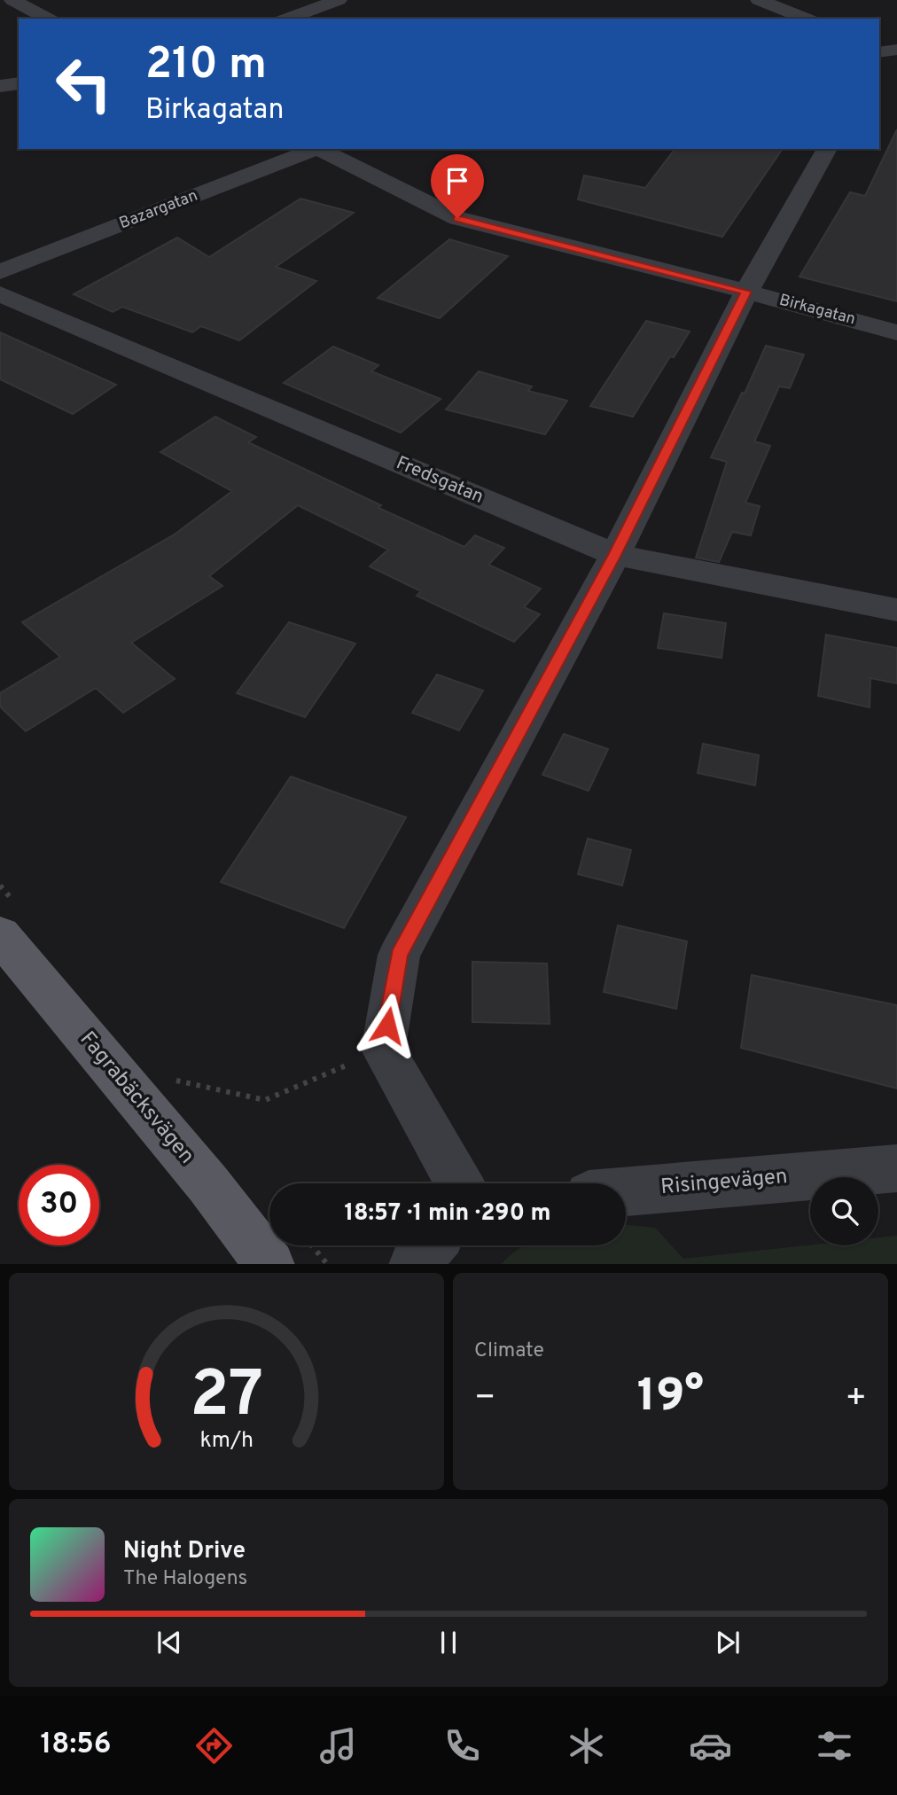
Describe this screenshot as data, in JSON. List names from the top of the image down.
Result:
{
  "streets": {
    "main road": ["Fagrabäcksvägen"],
    "street": [
      "Bazargatan",
      "Birkagatan",
      "Fredsgatan",
      "Risingevägen"
    ]
  },
  "page": {
    "turn": ["210 m", "Birkagatan"],
    "limit": "30",
    "trip": "18:57 · 1 min · 290 m",
    "tile": "Climate",
    "heat": ["−", "19°", "+"],
    "song": ["Night Drive", "The Halogens"],
    "tabs": "18:56",
    "gauge": ["27", "km/h"]
  }
}
